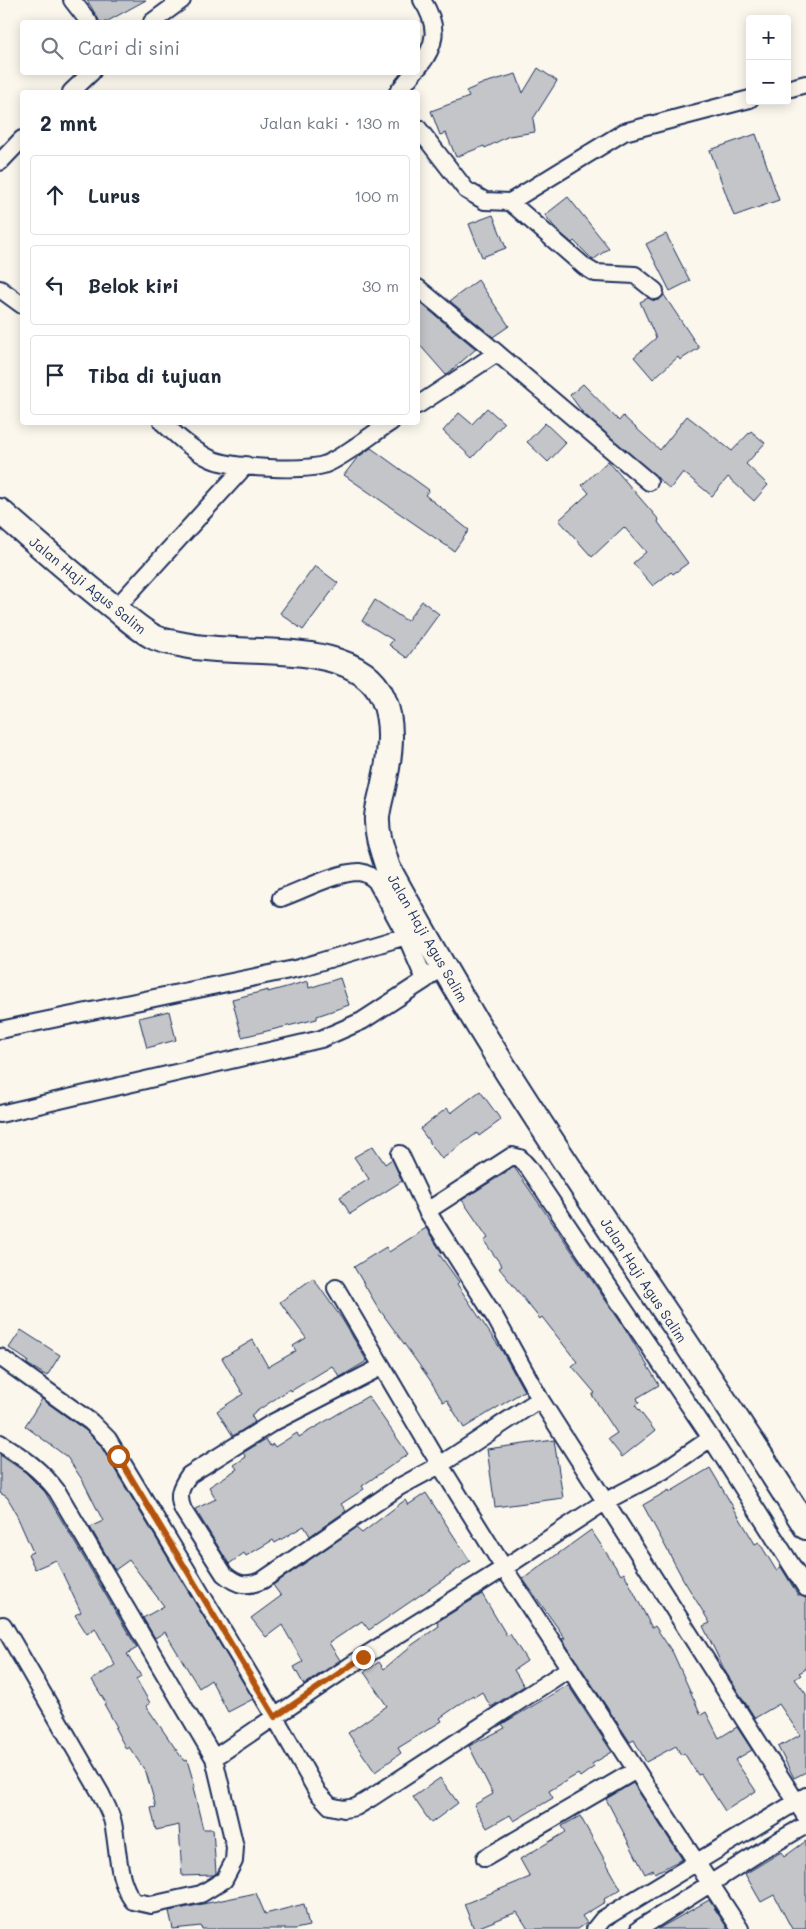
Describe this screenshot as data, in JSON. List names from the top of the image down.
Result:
{
  "streets": {
    "street": ["Jalan Haji Agus Salim"]
  },
  "page": {
    "map_buttons": ["+", "−"],
    "search": "Cari di sini",
    "heading": ["2 mnt", "Jalan kaki · 130 m"],
    "list": [
      ["Lurus", "100 m"],
      ["Belok kiri", "30 m"],
      "Tiba di tujuan"
    ]
  }
}
